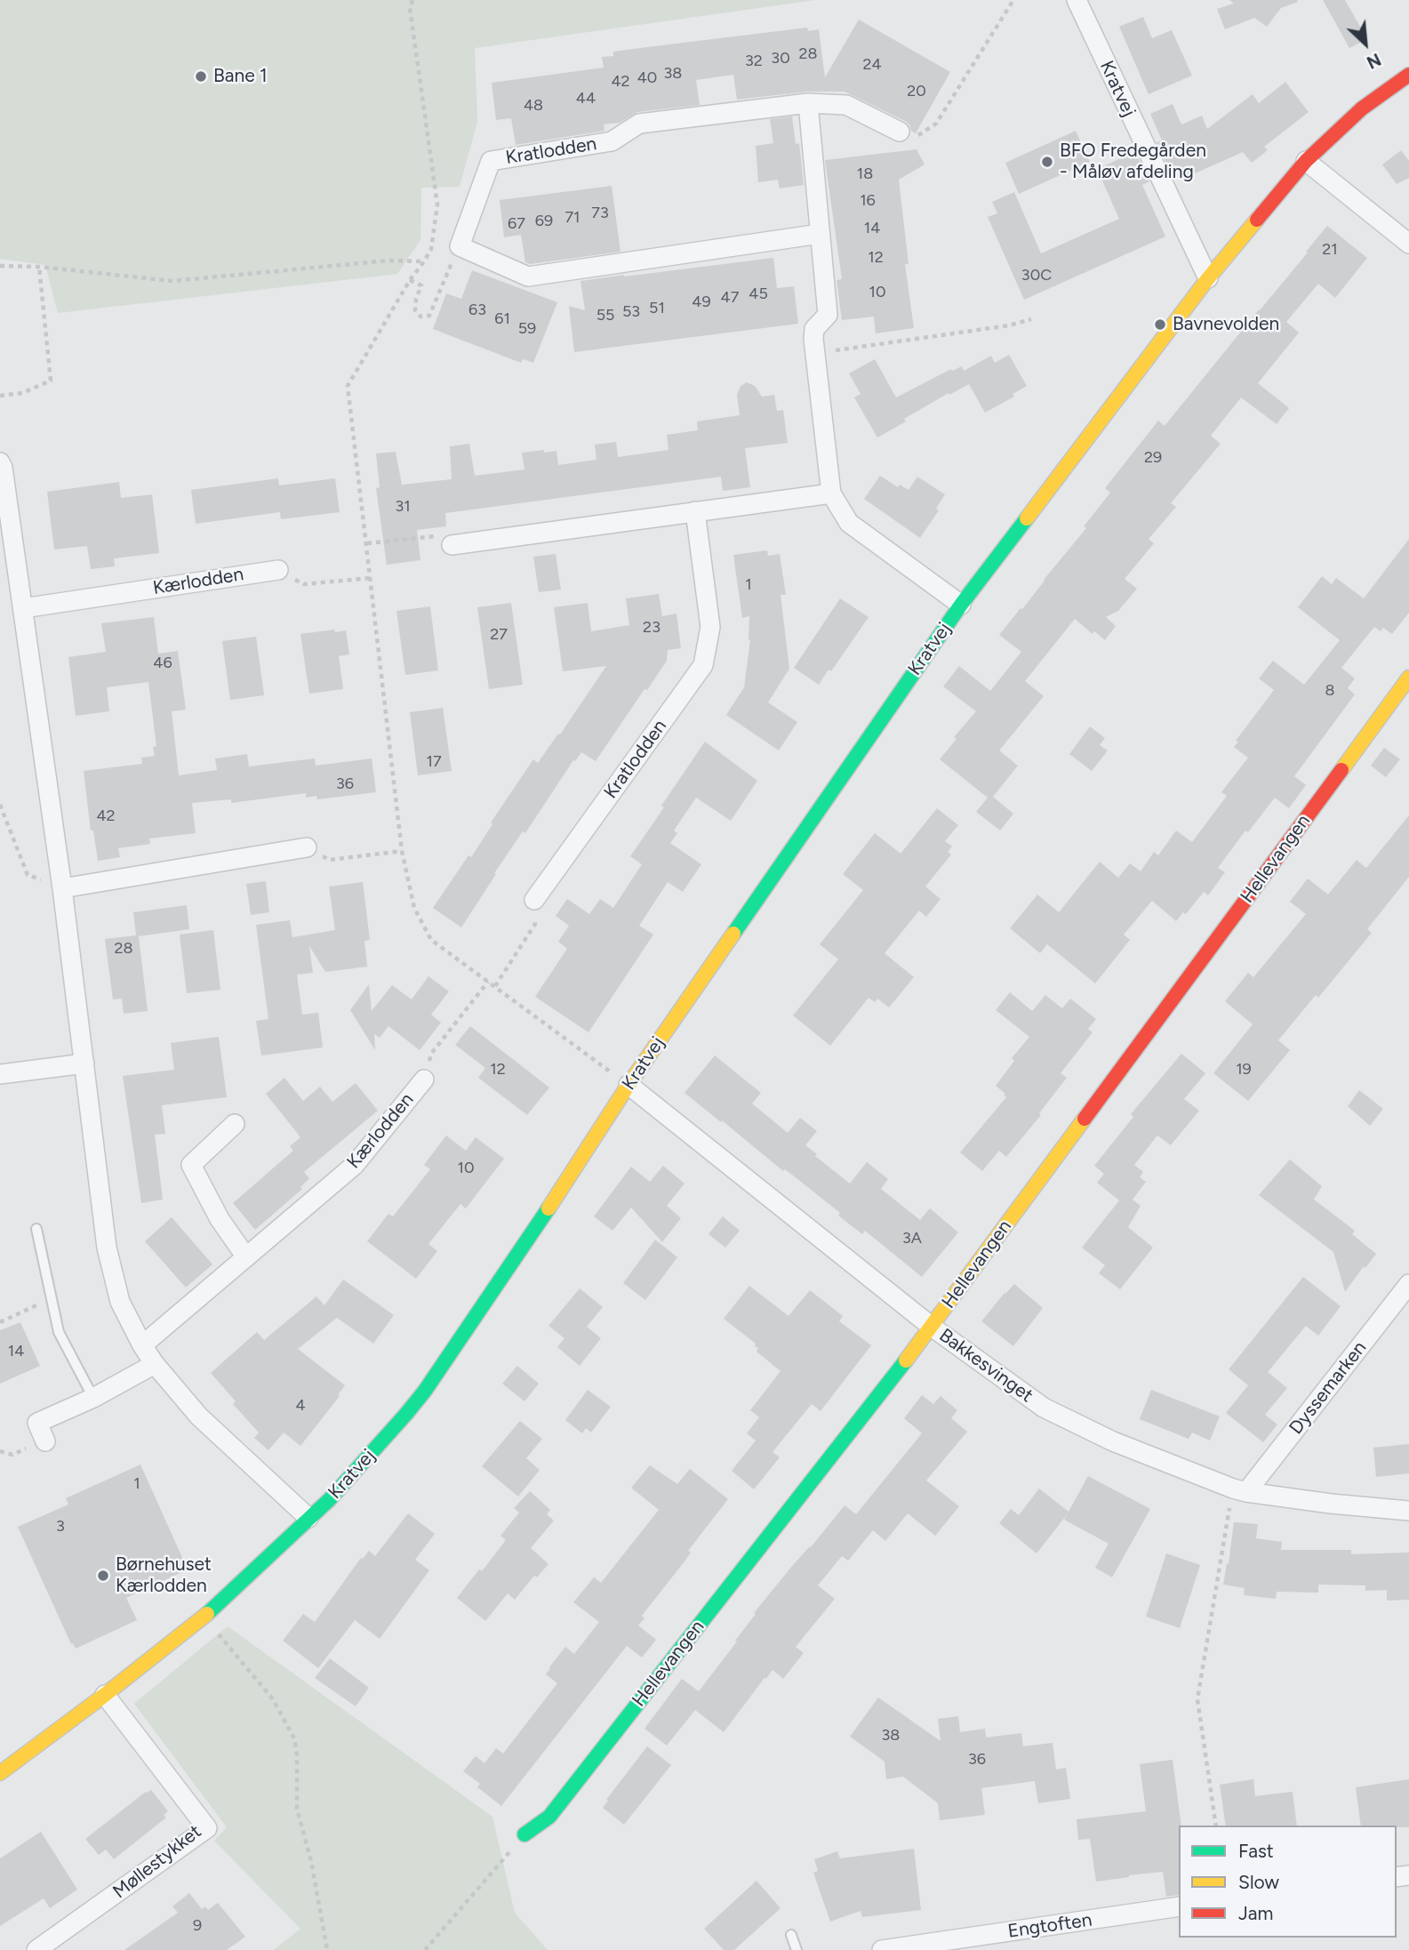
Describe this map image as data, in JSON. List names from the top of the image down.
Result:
{
  "streets": {
    "street": [
      "Kratvej",
      "Kratlodden",
      "Kærlodden",
      "Hellevangen",
      "Bakkesvinget",
      "Dyssemarken",
      "Møllestykket",
      "Engtoften"
    ]
  },
  "crossings": [
    ["Kratvej", "Bakkesvinget"],
    ["Kratvej", "Møllestykket"],
    ["Hellevangen", "Bakkesvinget"],
    ["Bakkesvinget", "Dyssemarken"]
  ],
  "places": [
    "Bane 1",
    "BFO Fredegården - Måløv afdeling",
    "Bavnevolden",
    "Børnehuset Kærlodden"
  ],
  "house_numbers": [
    "28",
    "30",
    "32",
    "24",
    "38",
    "40",
    "42",
    "20",
    "44",
    "48",
    "18",
    "16",
    "73",
    "71",
    "69",
    "67",
    "14",
    "21",
    "12",
    "30C",
    "10",
    "45",
    "47",
    "49",
    "51",
    "63",
    "53",
    "55",
    "61",
    "59",
    "29",
    "31",
    "1",
    "23",
    "27",
    "46",
    "8",
    "17",
    "36",
    "42",
    "28",
    "12",
    "19",
    "10",
    "3A",
    "14",
    "4",
    "1",
    "3",
    "38",
    "36",
    "9"
  ],
  "legend": ["Fast", "Slow", "Jam"],
  "north": "bottom right"
}
